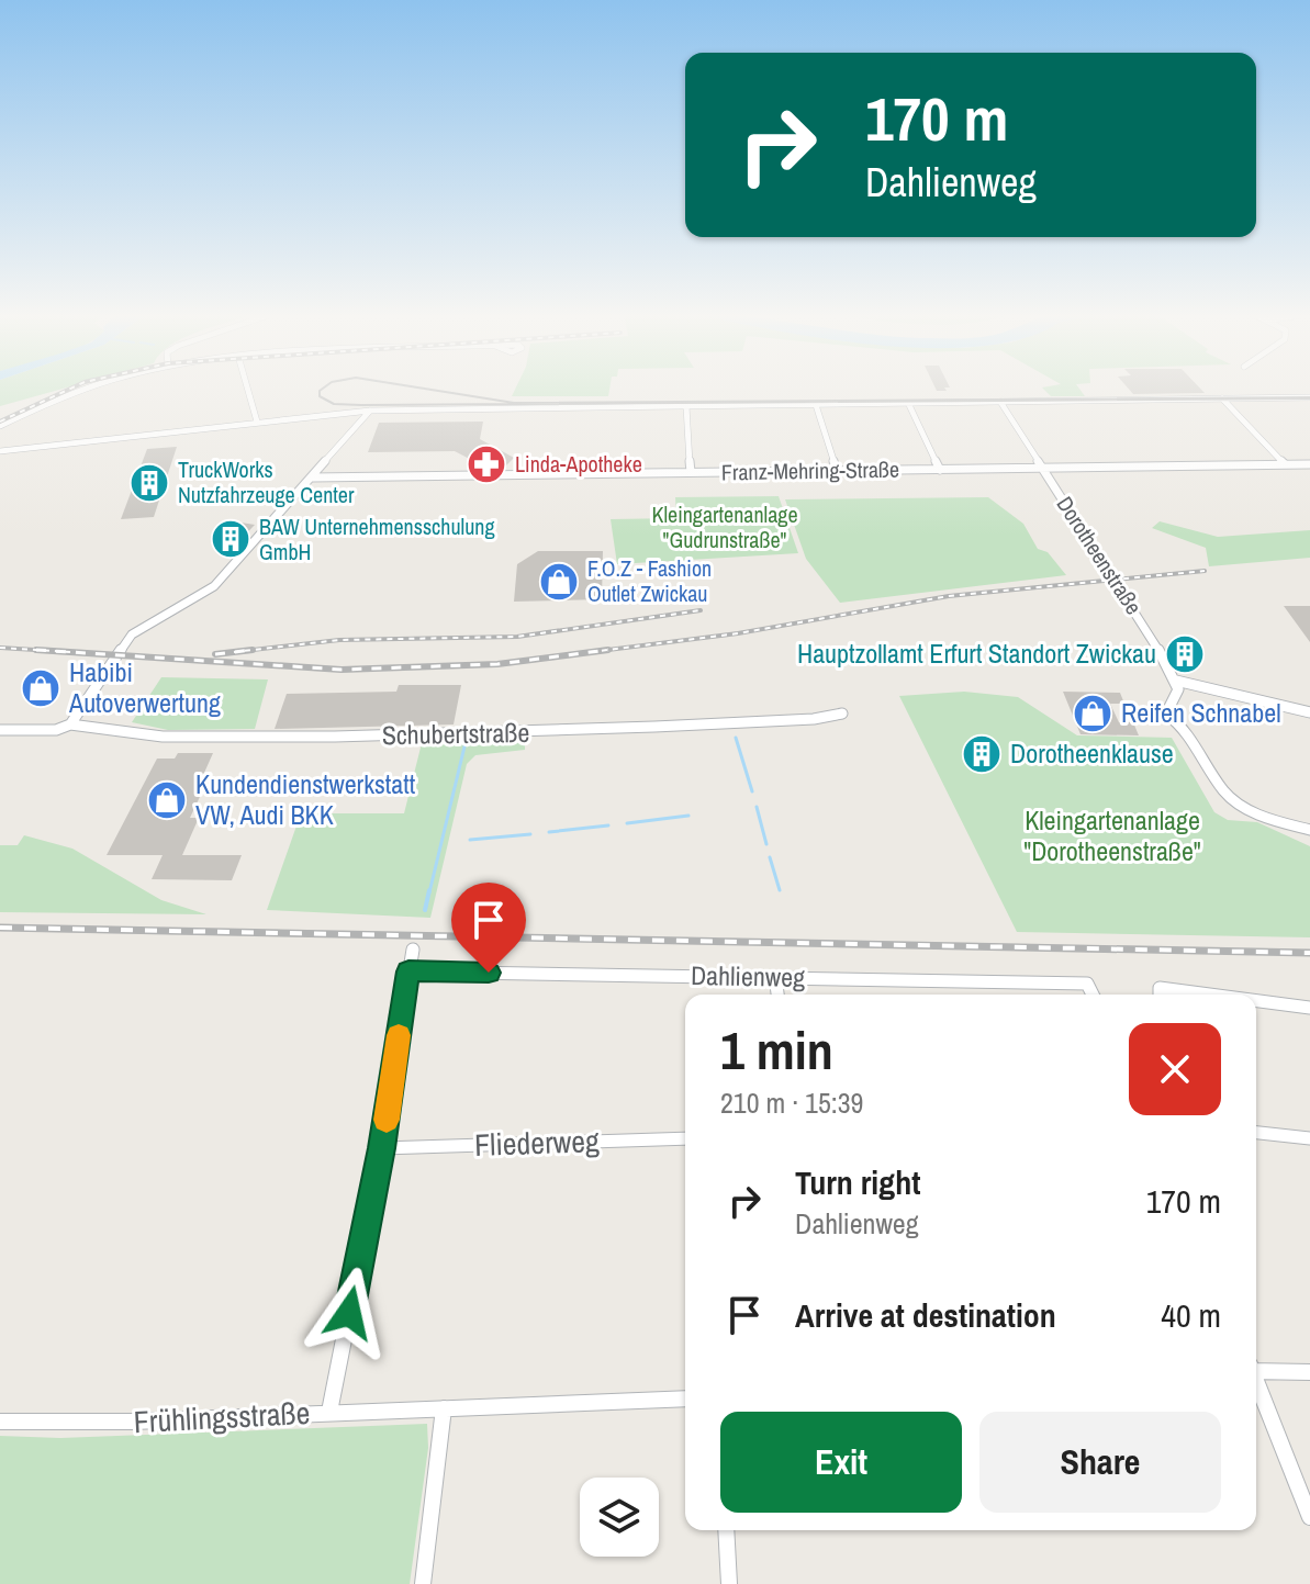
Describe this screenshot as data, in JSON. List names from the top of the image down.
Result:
{
  "streets": {
    "street": [
      "Franz-Mehring-Straße",
      "Dorotheenstraße",
      "Schubertstraße",
      "Dahlienweg",
      "Fliederweg",
      "Frühlingsstraße"
    ]
  },
  "crossings": [
    ["Franz-Mehring-Straße", "Dorotheenstraße"]
  ],
  "parks": ["Kleingartenanlage \"Gudrunstraße\"", "Kleingartenanlage \"Dorotheenstraße\""],
  "places": {
    "pharmacy": ["Linda-Apotheke"],
    "building": [
      "TruckWorks Nutzfahrzeuge Center",
      "BAW Unternehmensschulung GmbH",
      "Hauptzollamt Erfurt Standort Zwickau",
      "Dorotheenklause"
    ],
    "shop": [
      "F.O.Z - Fashion Outlet Zwickau",
      "Habibi Autoverwertung",
      "Reifen Schnabel",
      "Kundendienstwerkstatt VW, Audi BKK"
    ]
  },
  "page": {
    "turn": ["170 m", "Dahlienweg"],
    "heading": ["1 min", "210 m · 15:39"],
    "list": [
      {
        "name": "Turn right",
        "note": "Dahlienweg",
        "value": "170 m"
      },
      {
        "name": "Arrive at destination",
        "value": "40 m"
      }
    ],
    "buttons": ["Exit", "Share"]
  }
}
